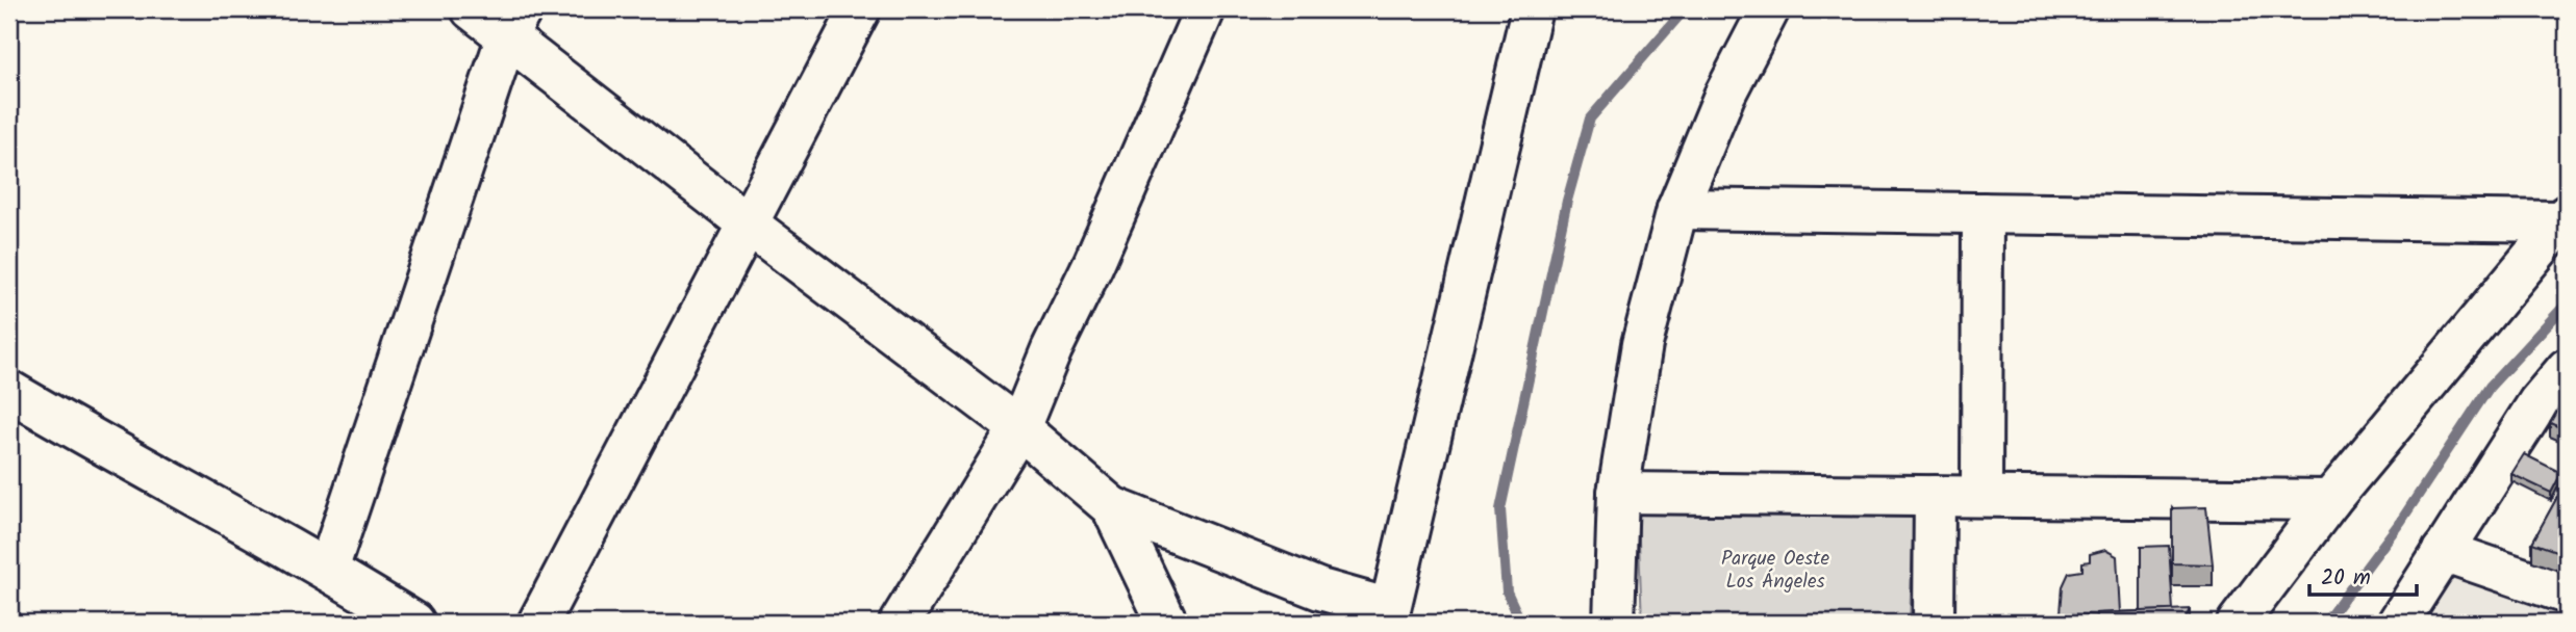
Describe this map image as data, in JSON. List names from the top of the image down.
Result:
{
  "parks": ["Parque Oeste Los Ángeles"],
  "scale_bar": "20 m"
}
